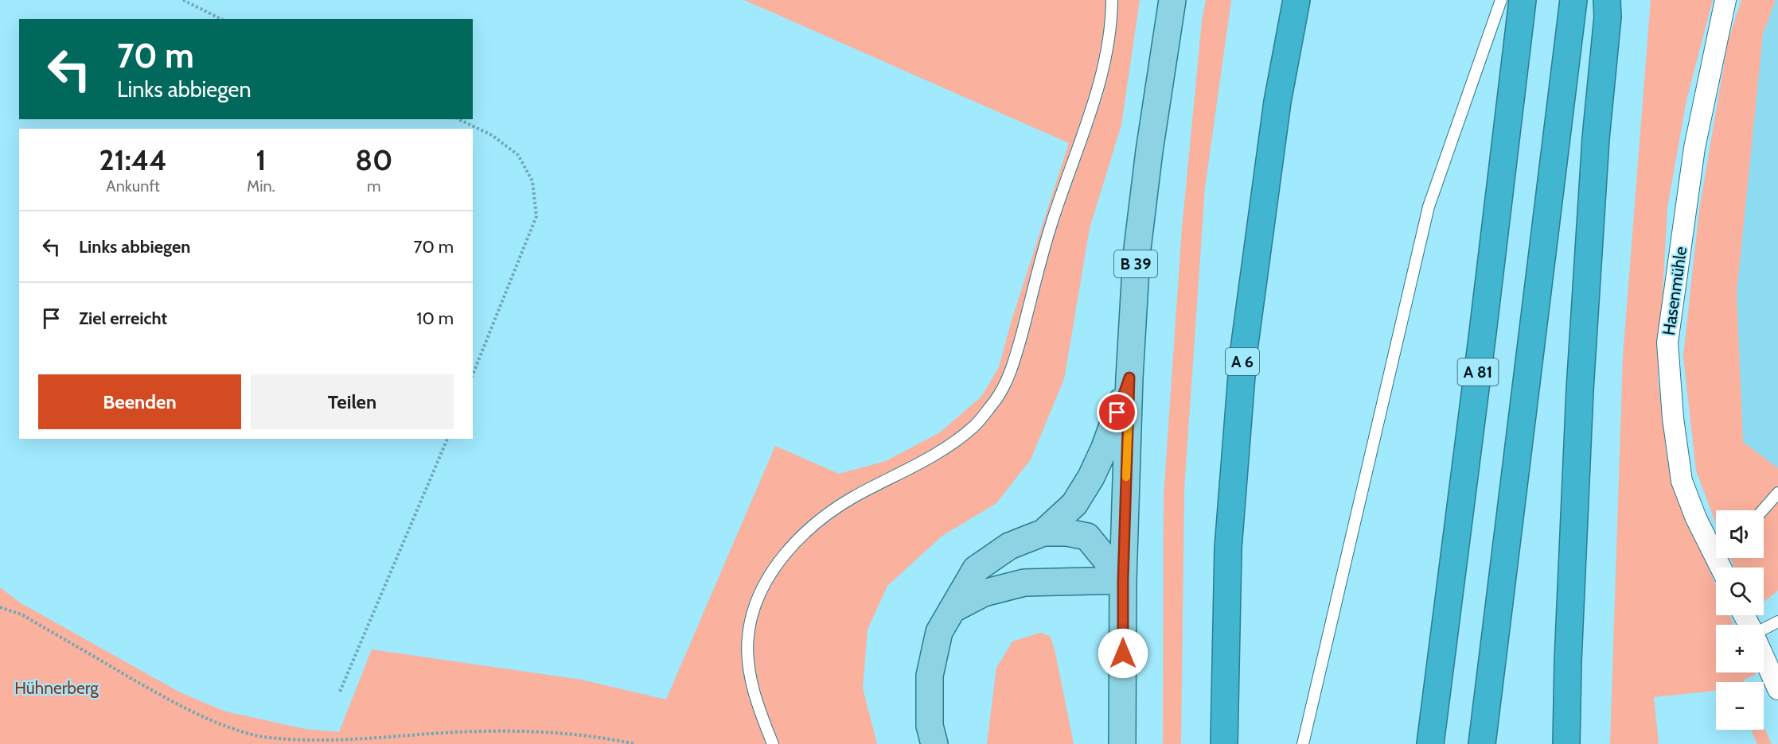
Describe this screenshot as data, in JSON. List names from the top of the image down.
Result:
{
  "streets": {
    "highway": ["A 6", "A 81"],
    "main road": ["B 39"],
    "street": ["Hasenmühle"]
  },
  "parks": ["Hühnerberg"],
  "page": {
    "turn": ["70 m", "Links abbiegen"],
    "eta": [
      "21:44",
      "Ankunft",
      "1",
      "Min.",
      "80",
      "m"
    ],
    "list": [
      {
        "name": "Links abbiegen",
        "value": "70 m"
      },
      {
        "name": "Ziel erreicht",
        "value": "10 m"
      }
    ],
    "buttons": ["Beenden", "Teilen"],
    "map_buttons": ["+", "−"]
  }
}
